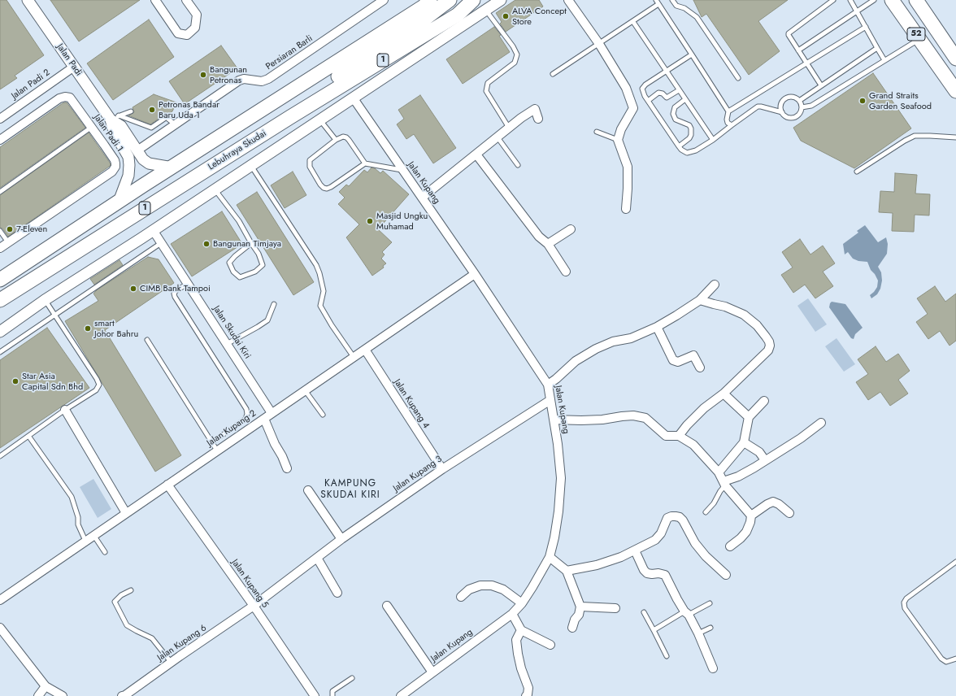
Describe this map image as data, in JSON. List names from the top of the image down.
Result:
{
  "streets": {
    "highway": ["52", "1", "Lebuhraya Skudai"],
    "street": [
      "Persiaran Barli",
      "Jalan Padi",
      "Jalan Padi 2",
      "Jalan Padi 1",
      "Jalan Kupang",
      "Jalan Skudai Kiri",
      "Jalan Kupang 4",
      "Jalan Kupang 2",
      "Jalan Kupang 3",
      "Jalan Kupang 5",
      "Jalan Kupang 6"
    ]
  },
  "crossings": [
    ["Persiaran Barli", "Jalan Padi"],
    ["Jalan Padi", "1"],
    ["Jalan Padi", "Jalan Padi 2"],
    ["Jalan Kupang", "Jalan Kupang 2"],
    ["Jalan Kupang", "Jalan Kupang 3"],
    ["Jalan Skudai Kiri", "Jalan Kupang 2"],
    ["Jalan Kupang 4", "Jalan Kupang 2"],
    ["Jalan Kupang 4", "Jalan Kupang 3"],
    ["Jalan Kupang 2", "Jalan Kupang 5"],
    ["Jalan Kupang 3", "Jalan Kupang 5"],
    ["Jalan Kupang 3", "Jalan Kupang 6"],
    ["Jalan Kupang 5", "Jalan Kupang 6"]
  ],
  "districts": ["KAMPUNG SKUDAI KIRI"],
  "places": [
    "ALVA Concept Store",
    "Bangunan Petronas",
    "Grand Straits Garden Seafood",
    "Petronas Bandar Baru Uda 1",
    "Masjid Ungku Muhamad",
    "7-Eleven",
    "Bangunan Timjaya",
    "CIMB Bank Tampoi",
    "smart Johor Bahru",
    "Star Asia Capital Sdn Bhd"
  ]
}
